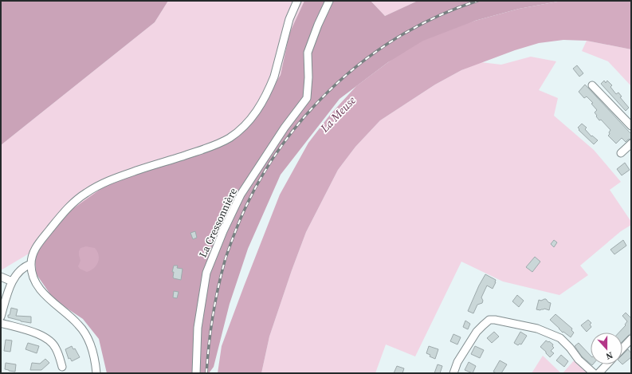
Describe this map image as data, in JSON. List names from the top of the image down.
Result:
{
  "streets": {
    "street": ["La Cressonnière"]
  },
  "water": ["La Meuse"],
  "north": "bottom"
}
